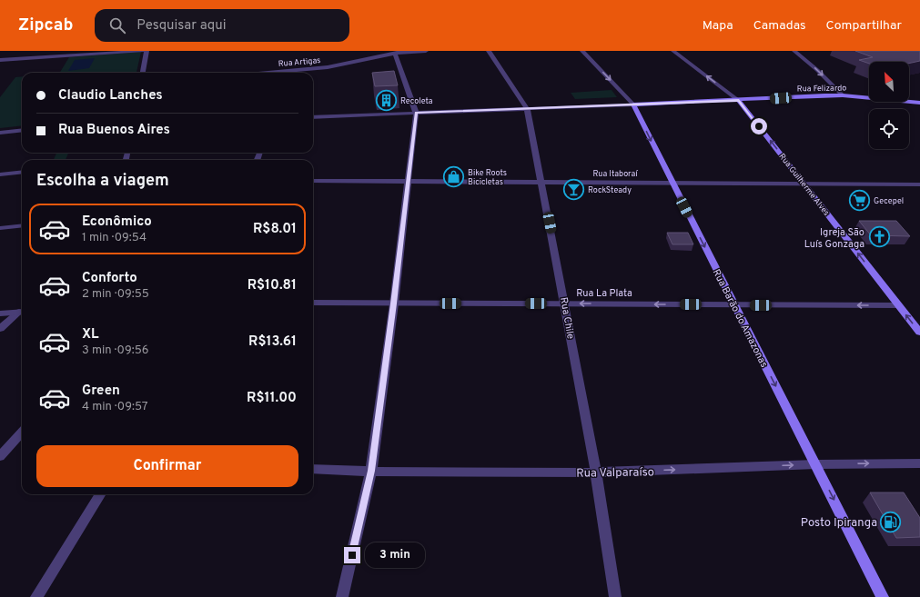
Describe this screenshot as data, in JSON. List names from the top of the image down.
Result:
{
  "streets": {
    "main road": ["Rua Felizardo", "Rua Guilherme Alves", "Rua Barão do Amazonas"],
    "street": [
      "Rua Artigas",
      "Rua Itaboraí",
      "Rua La Plata",
      "Rua Chile",
      "Rua Valparaíso"
    ]
  },
  "crossings": [
    ["Rua Felizardo", "Rua Guilherme Alves"],
    ["Rua Felizardo", "Rua Chile"],
    ["Rua Felizardo", "Rua Barão do Amazonas"],
    ["Rua Itaboraí", "Rua Guilherme Alves"],
    ["Rua Itaboraí", "Rua Chile"],
    ["Rua Itaboraí", "Rua Barão do Amazonas"],
    ["Rua Guilherme Alves", "Rua La Plata"],
    ["Rua La Plata", "Rua Chile"],
    ["Rua La Plata", "Rua Barão do Amazonas"],
    ["Rua Chile", "Rua Valparaíso"],
    ["Rua Barão do Amazonas", "Rua Valparaíso"]
  ],
  "one_way": [
    "Rua Guilherme Alves",
    "Rua La Plata",
    "Rua Barão do Amazonas",
    "Rua Valparaíso"
  ],
  "places": {
    "building": ["Recoleta"],
    "shop": ["Bike Roots Bicicletas"],
    "bar": ["RockSteady"],
    "supermarket": ["Gecepel"],
    "church": ["Igreja São Luís Gonzaga"],
    "fuel station": ["Posto Ipiranga"]
  },
  "north": "top left",
  "page": {
    "header": "Zipcab",
    "search": "Pesquisar aqui",
    "nav": ["Mapa", "Camadas", "Compartilhar"],
    "banner": ["Claudio Lanches", "Rua Buenos Aires"],
    "heading": "Escolha a viagem",
    "list": [
      {
        "name": "Econômico",
        "note": "1 min · 09:54",
        "value": "R$8.01"
      },
      {
        "name": "Conforto",
        "note": "2 min · 09:55",
        "value": "R$10.81"
      },
      {
        "name": "XL",
        "note": "3 min · 09:56",
        "value": "R$13.61"
      },
      {
        "name": "Green",
        "note": "4 min · 09:57",
        "value": "R$11.00"
      }
    ],
    "buttons": "Confirmar",
    "bubble": "3 min"
  }
}
